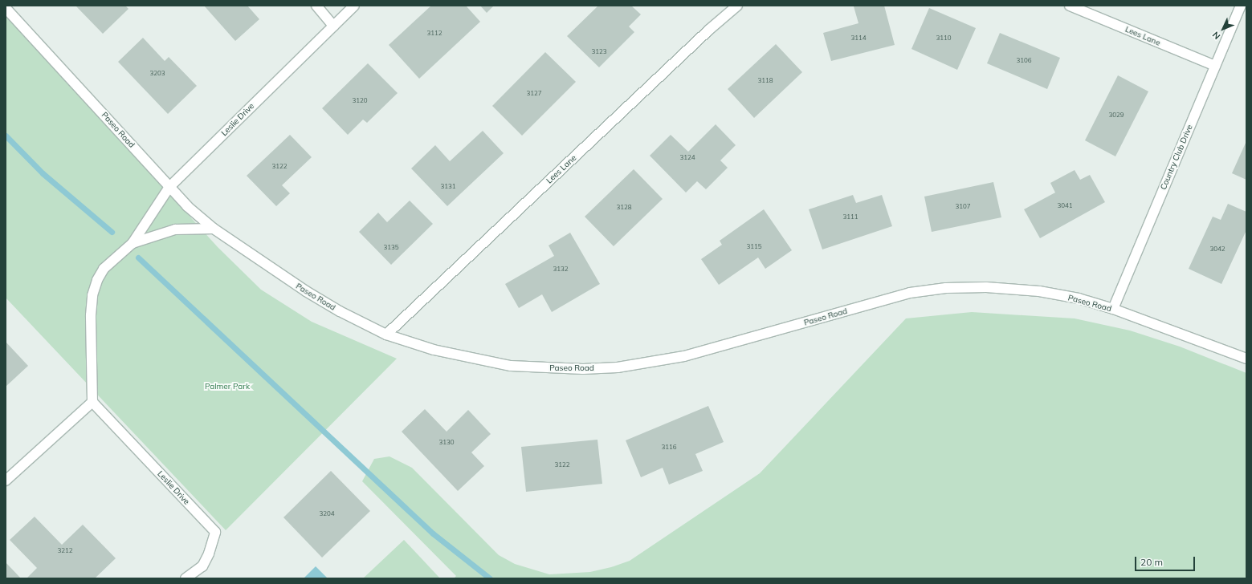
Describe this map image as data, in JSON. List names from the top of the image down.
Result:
{
  "streets": {
    "street": [
      "Lees Lane",
      "Leslie Drive",
      "Paseo Road",
      "Country Club Drive"
    ]
  },
  "crossings": [
    ["Lees Lane", "Paseo Road"],
    ["Lees Lane", "Country Club Drive"],
    ["Leslie Drive", "Paseo Road"],
    ["Paseo Road", "Country Club Drive"]
  ],
  "parks": ["Palmer Park"],
  "house_numbers": [
    "3112",
    "3114",
    "3110",
    "3123",
    "3106",
    "3203",
    "3118",
    "3127",
    "3120",
    "3029",
    "3124",
    "3122",
    "3131",
    "3041",
    "3107",
    "3128",
    "3111",
    "3115",
    "3135",
    "3042",
    "3132",
    "3130",
    "3116",
    "3122",
    "3204",
    "3212"
  ],
  "scale_bar": "20 m",
  "north": "bottom left"
}
